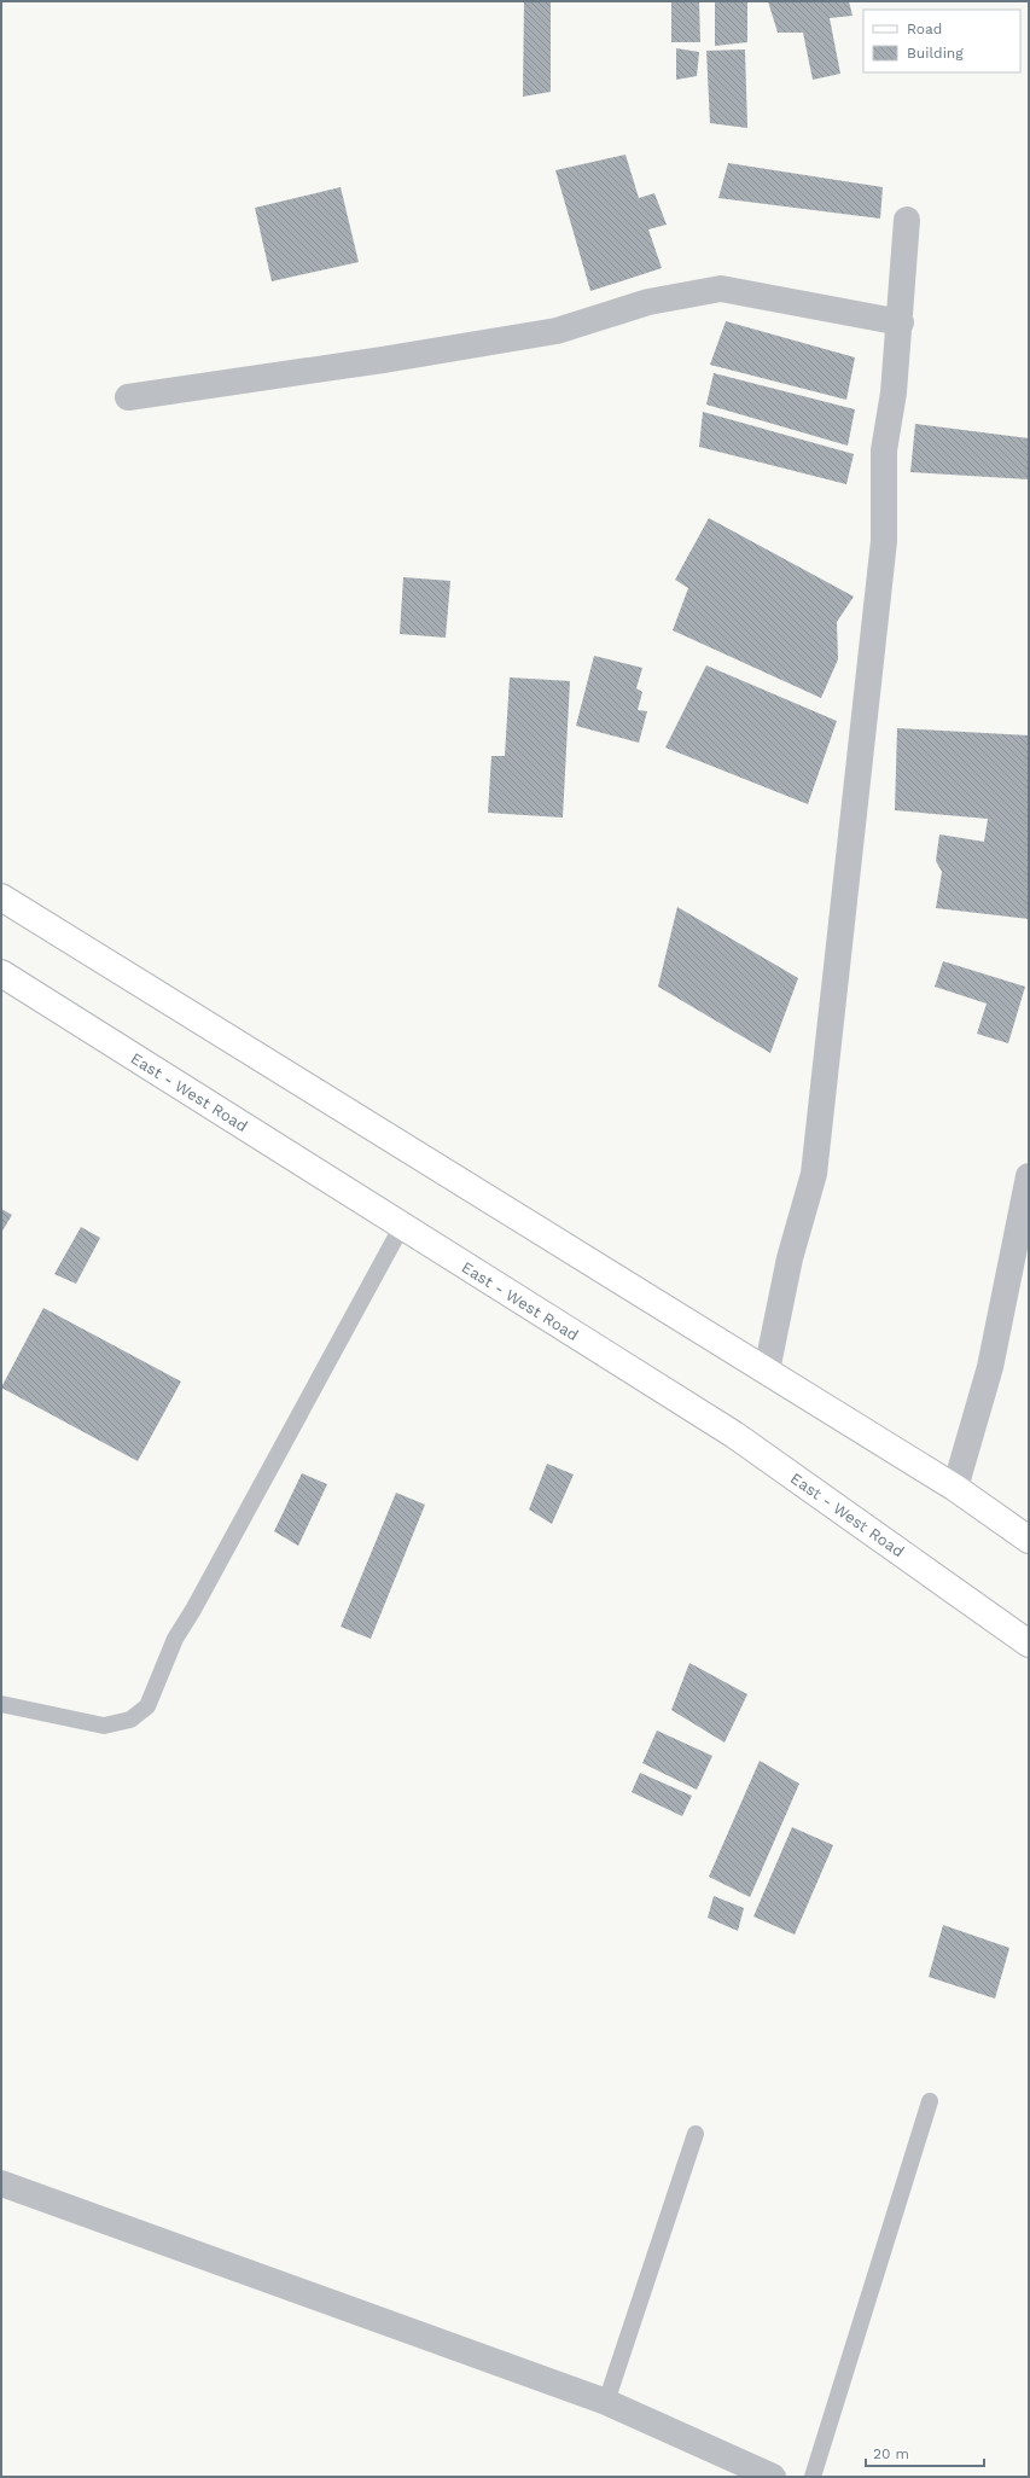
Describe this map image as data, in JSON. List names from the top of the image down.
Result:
{
  "streets": {
    "main road": ["East - West Road"]
  },
  "legend": ["Road", "Building"],
  "scale_bar": "20 m"
}
